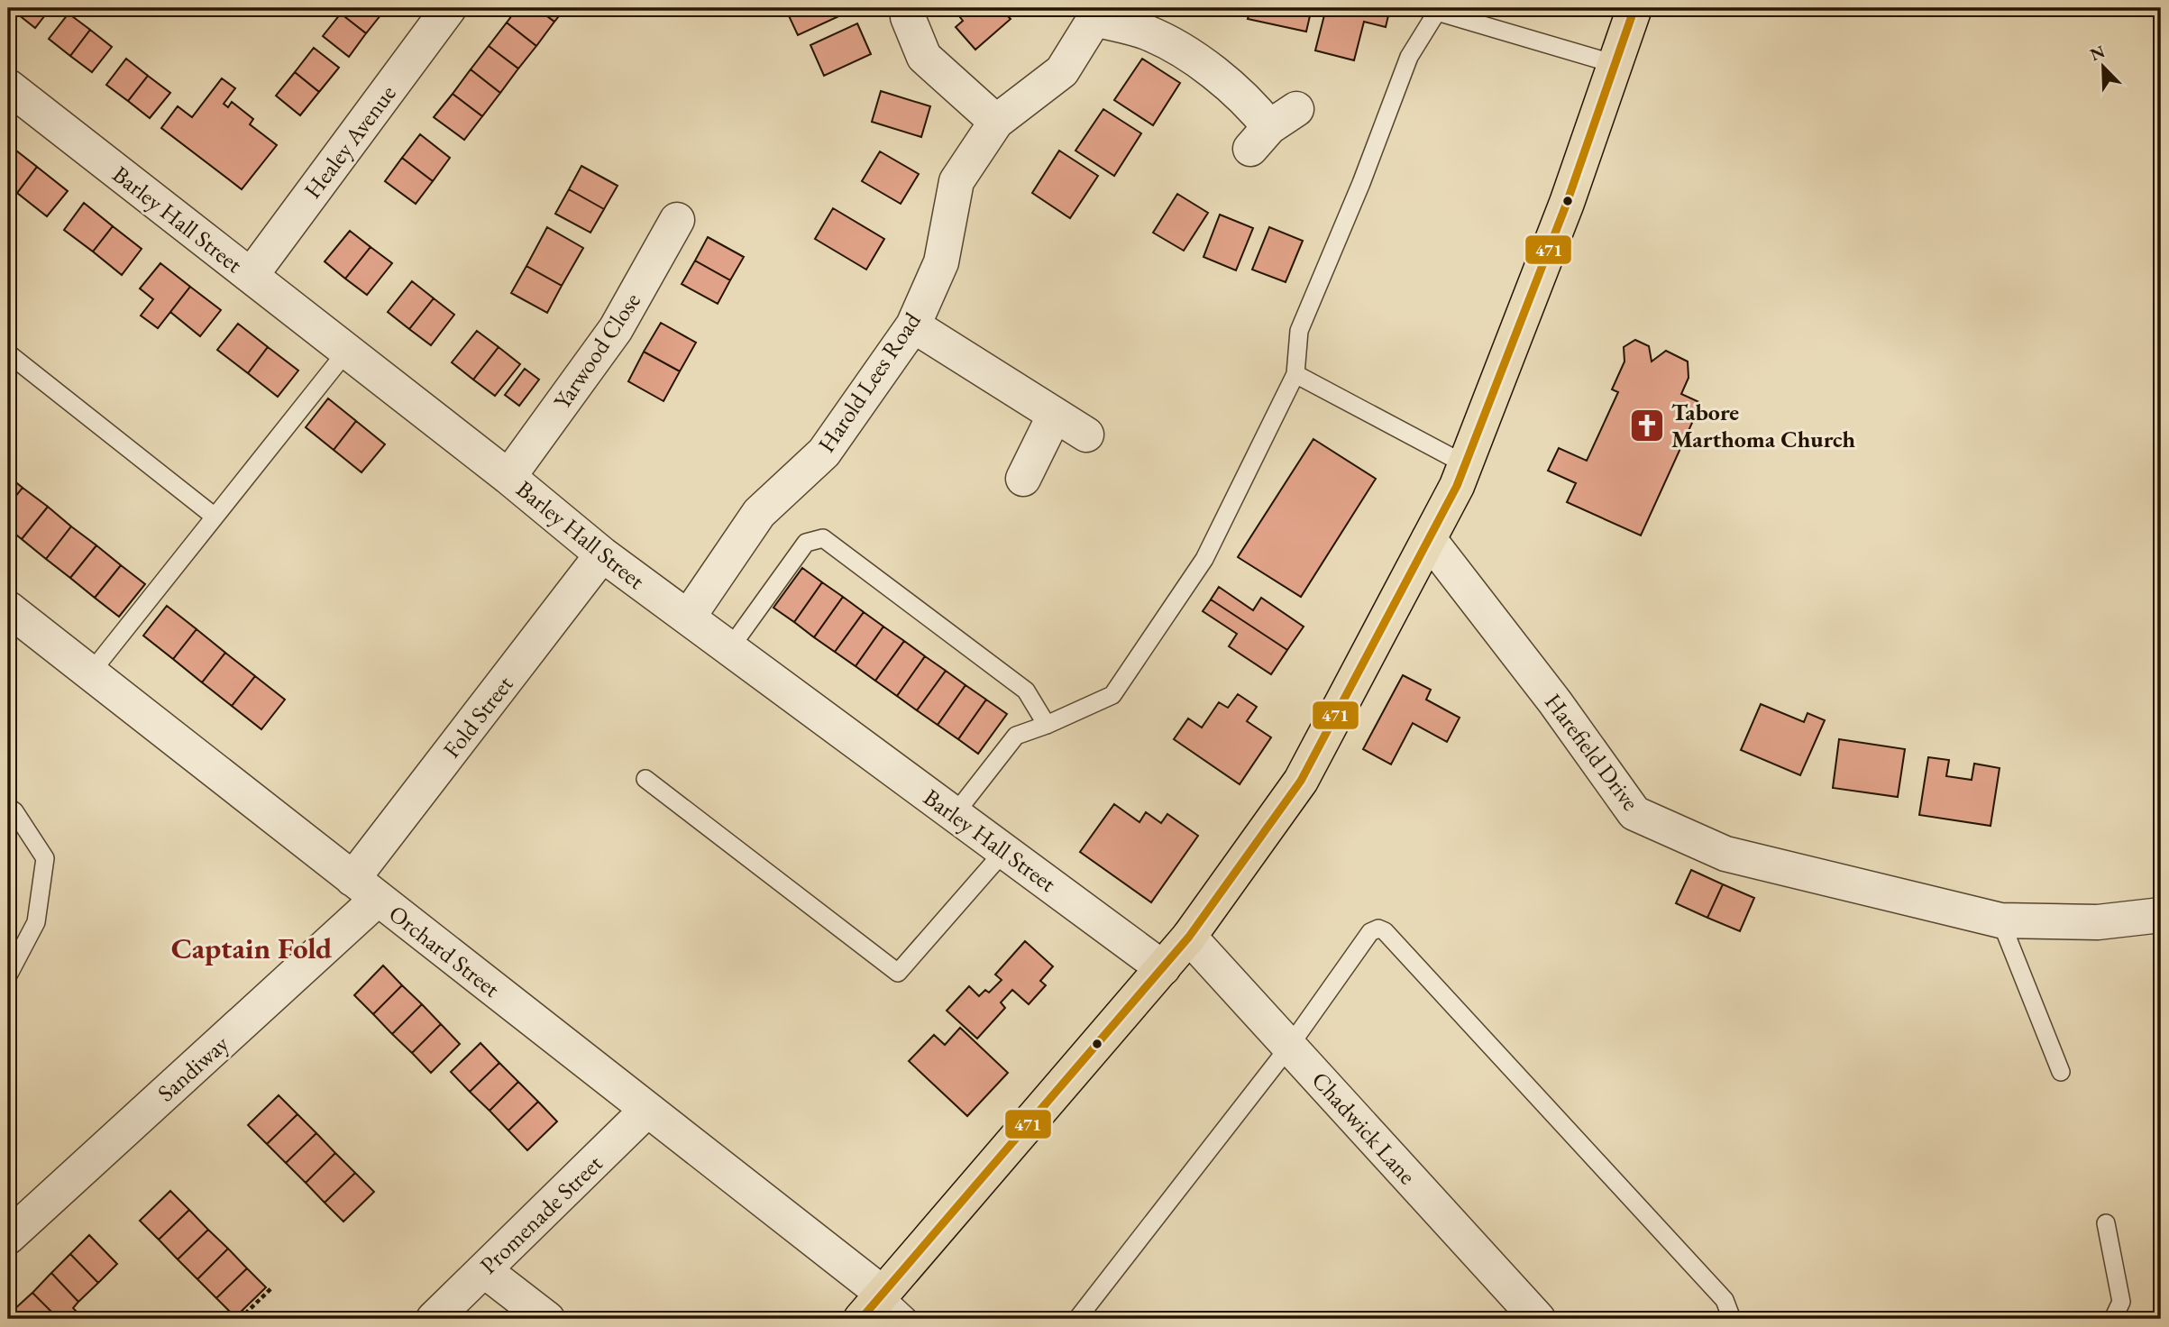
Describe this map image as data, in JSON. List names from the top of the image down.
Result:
{
  "streets": {
    "street": [
      "Healey Avenue",
      "Barley Hall Street",
      "Yarwood Close",
      "Harold Lees Road",
      "Fold Street",
      "Harefield Drive",
      "Orchard Street",
      "Sandiway",
      "Chadwick Lane",
      "Promenade Street"
    ]
  },
  "crossings": [
    ["Healey Avenue", "Barley Hall Street"],
    ["Barley Hall Street", "Yarwood Close"],
    ["Barley Hall Street", "Harold Lees Road"],
    ["Barley Hall Street", "Fold Street"],
    ["Fold Street", "Orchard Street"],
    ["Fold Street", "Sandiway"],
    ["Orchard Street", "Sandiway"],
    ["Orchard Street", "Promenade Street"]
  ],
  "districts": ["Captain Fold"],
  "places": {
    "church": ["Tabore Marthoma Church"]
  },
  "lines": ["transit line 471"],
  "north": "top left"
}
